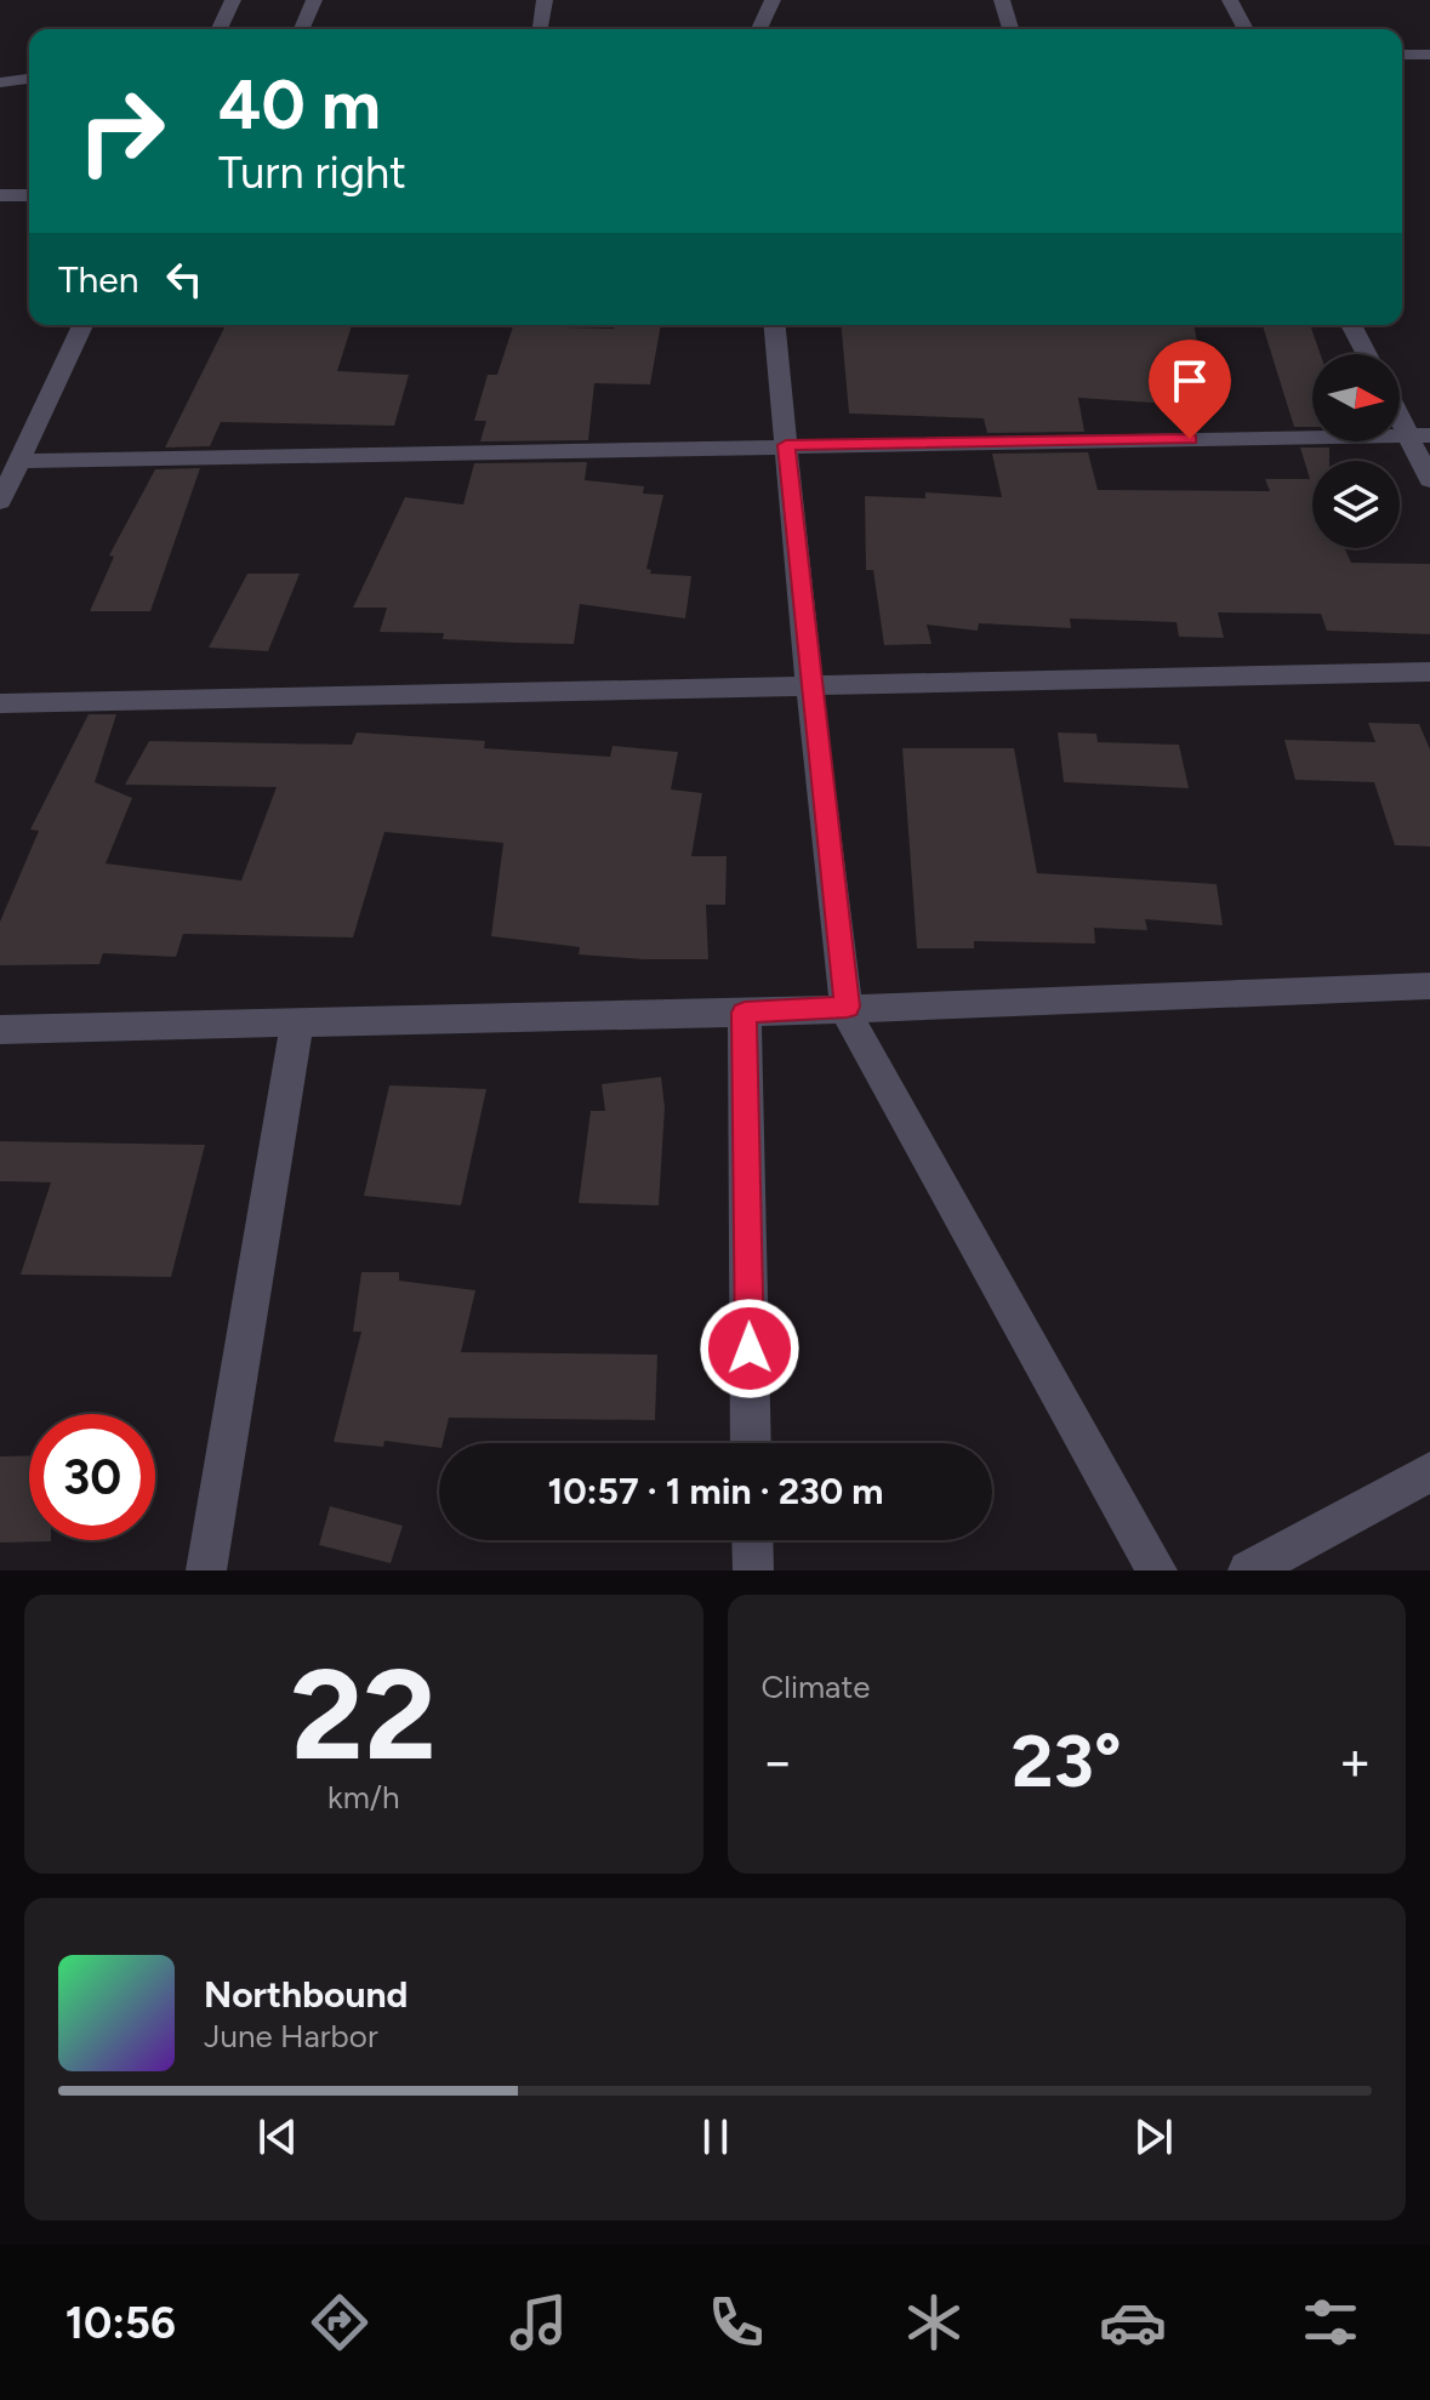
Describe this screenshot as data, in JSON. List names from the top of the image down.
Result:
{
  "north": "right",
  "page": {
    "turn": ["40 m", "Turn right"],
    "then": "Then",
    "limit": "30",
    "trip": "10:57 · 1 min · 230 m",
    "tile": [
      ["22", "km/h"],
      "Climate"
    ],
    "heat": ["−", "23°", "+"],
    "song": ["Northbound", "June Harbor"],
    "tabs": "10:56"
  }
}
